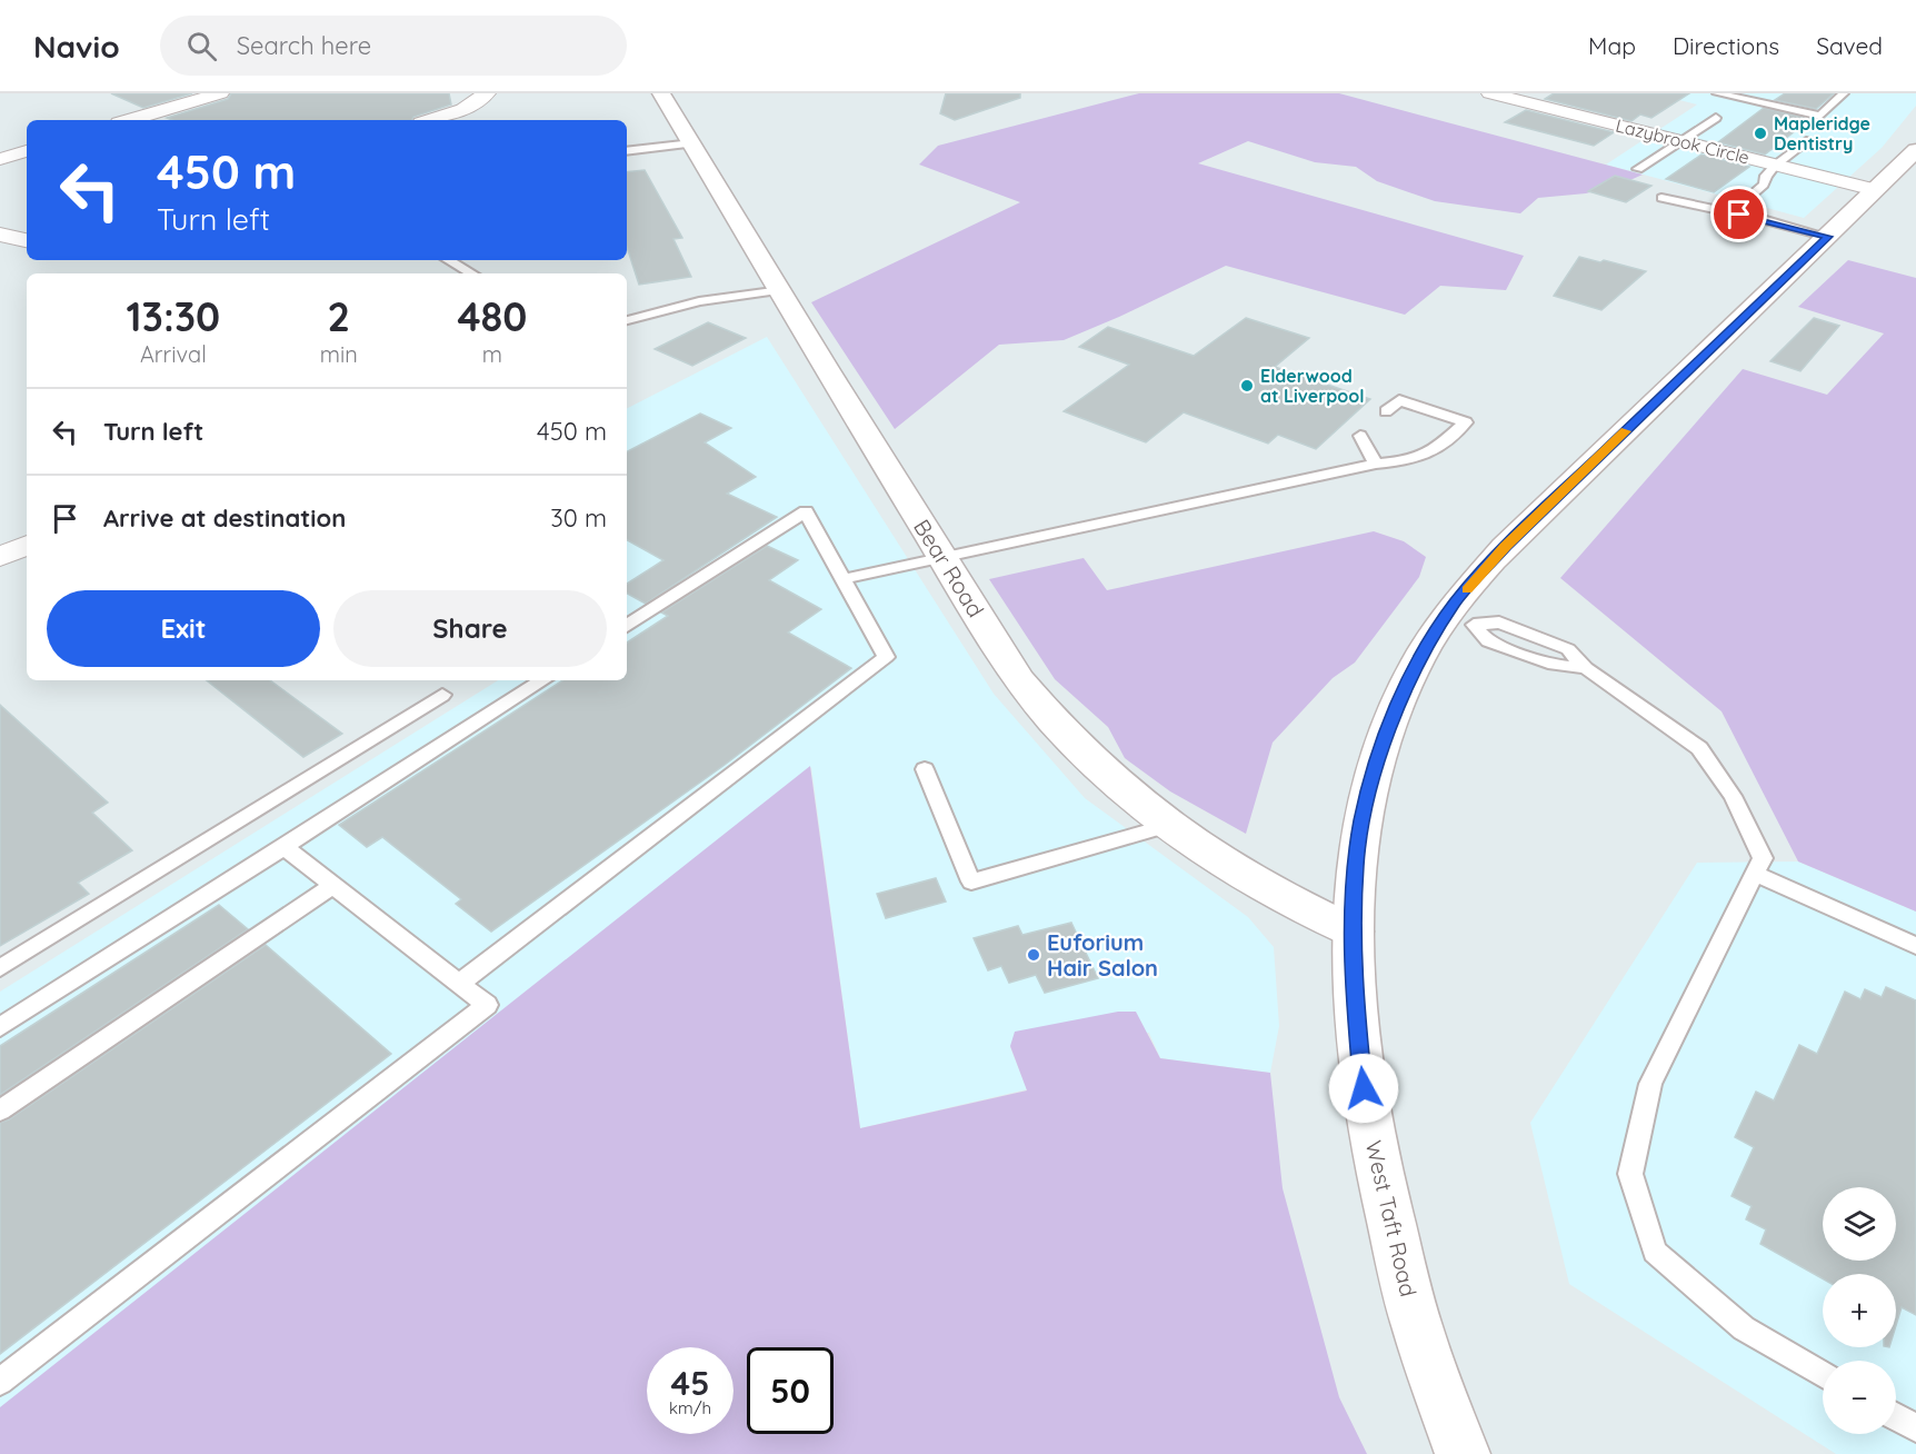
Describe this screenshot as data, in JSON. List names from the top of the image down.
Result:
{
  "streets": {
    "main road": ["Bear Road", "West Taft Road"],
    "street": ["Lazybrook Circle"]
  },
  "crossings": [
    ["Lazybrook Circle", "West Taft Road"],
    ["Bear Road", "West Taft Road"]
  ],
  "places": ["Mapleridge Dentistry", "Elderwood at Liverpool", "Euforium Hair Salon"],
  "page": {
    "header": "Navio",
    "search": "Search here",
    "nav": ["Map", "Directions", "Saved"],
    "turn": ["450 m", "Turn left"],
    "eta": [
      "13:30",
      "Arrival",
      "2",
      "min",
      "480",
      "m"
    ],
    "list": [
      {
        "name": "Turn left",
        "value": "450 m"
      },
      {
        "name": "Arrive at destination",
        "value": "30 m"
      }
    ],
    "buttons": ["Exit", "Share"],
    "map_buttons": ["+", "−"],
    "speed": "45 km/h",
    "limit": "50"
  }
}
